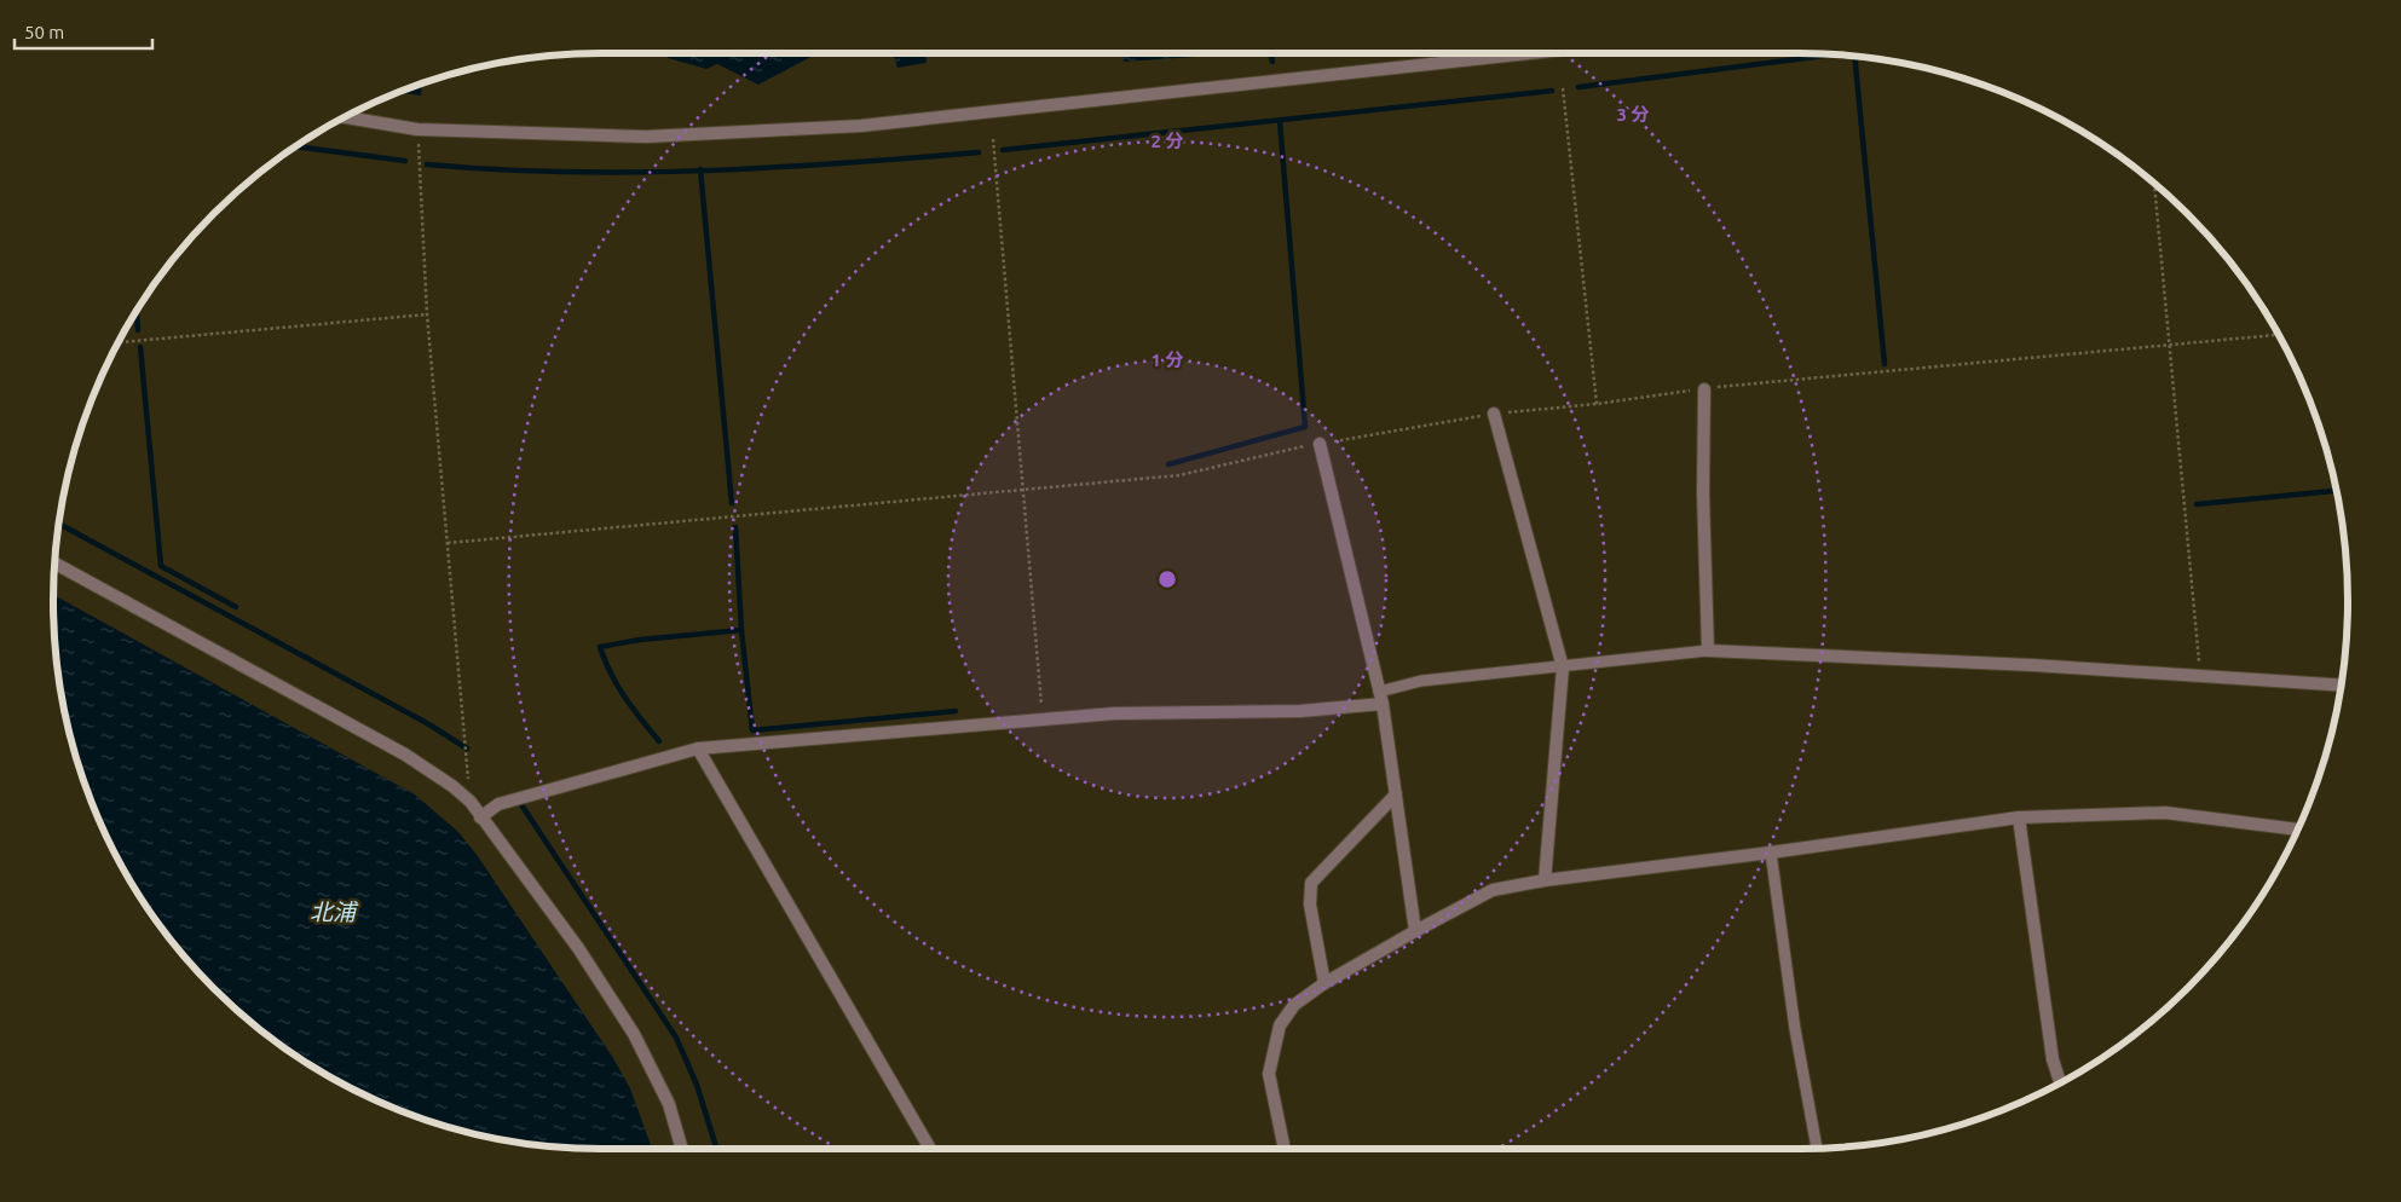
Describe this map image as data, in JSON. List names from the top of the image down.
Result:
{
  "water": ["北浦"],
  "scale_bar": "50 m",
  "rings": ["3 分", "2 分", "1 分"]
}
